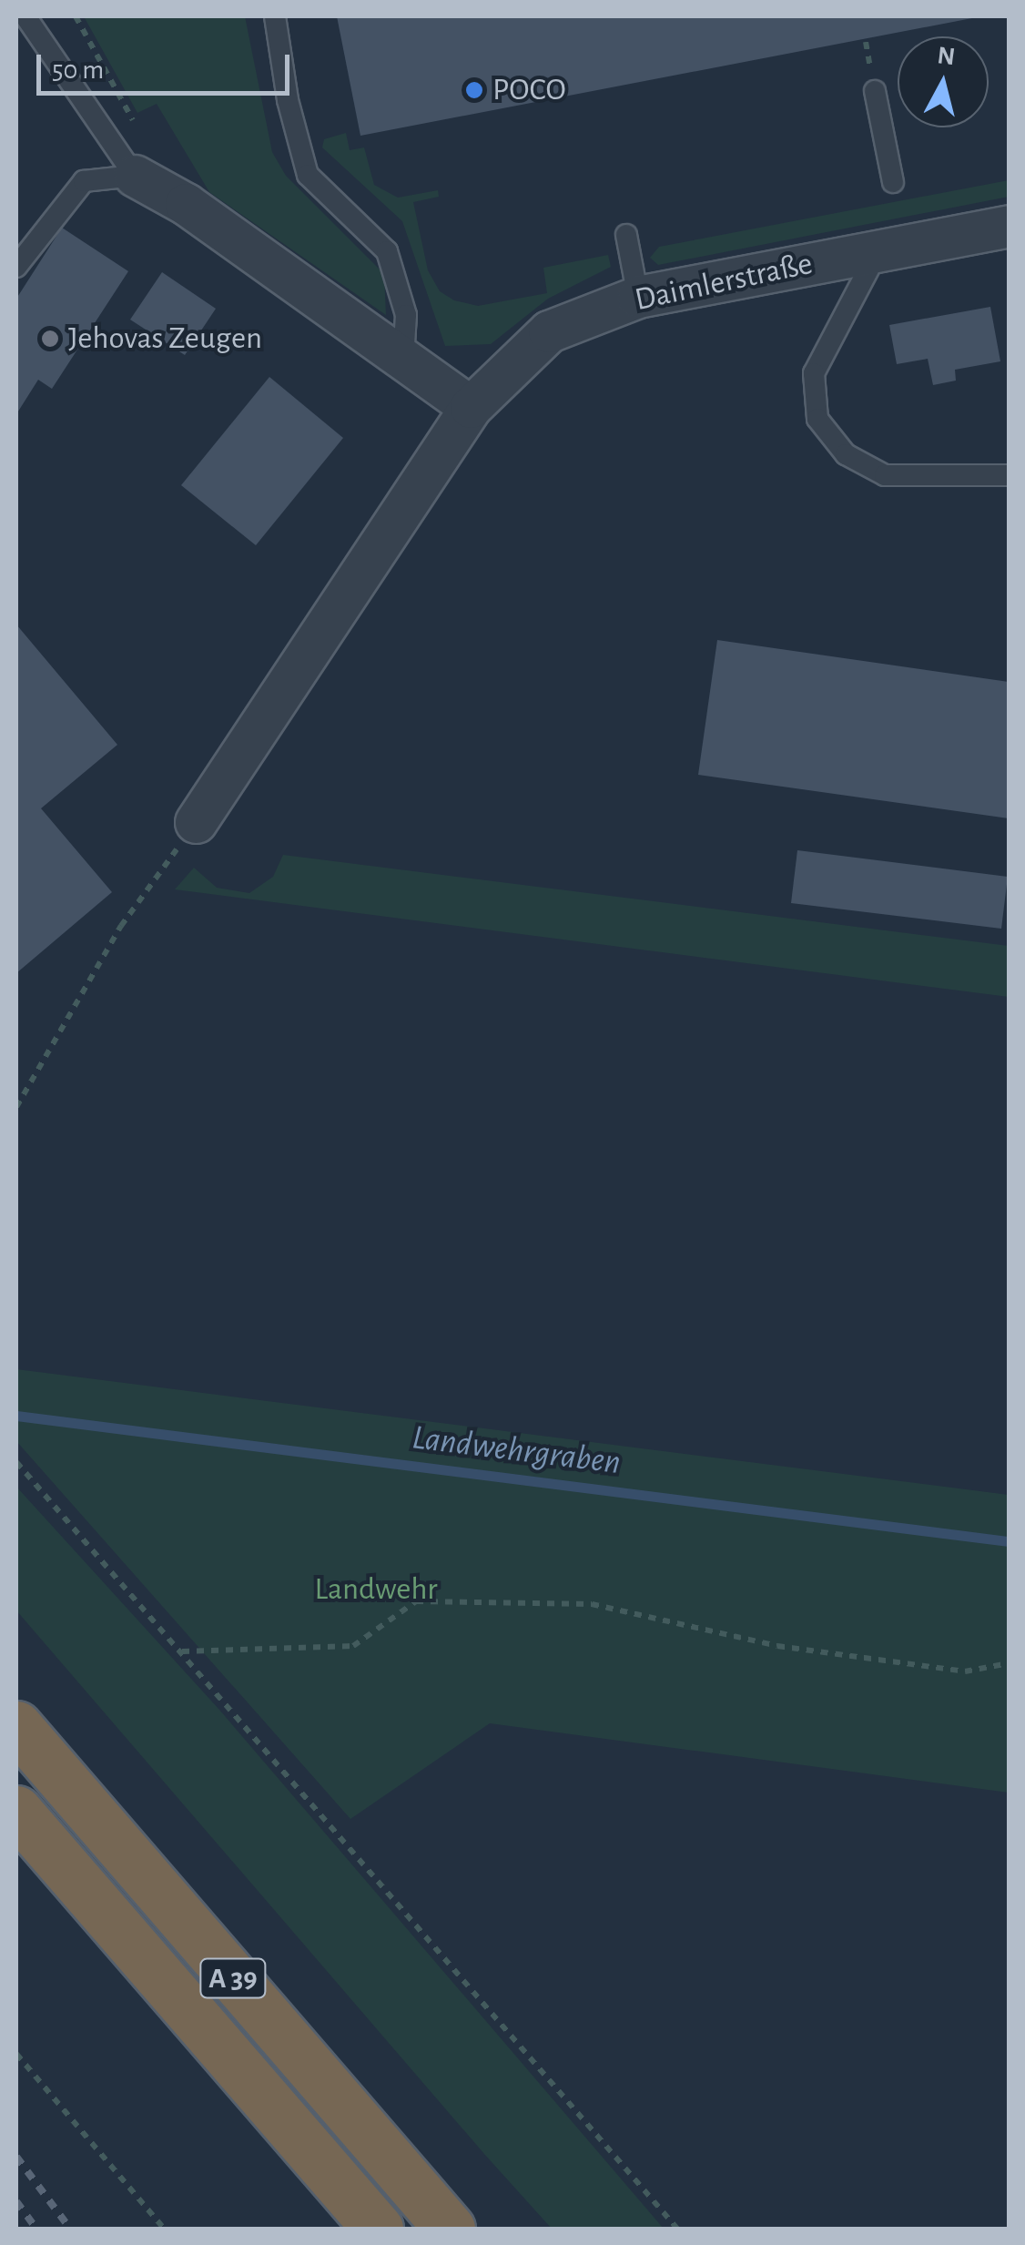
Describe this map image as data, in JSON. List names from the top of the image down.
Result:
{
  "streets": {
    "highway": ["A 39"],
    "street": ["Daimlerstraße"]
  },
  "water": ["Landwehrgraben"],
  "parks": ["Landwehr"],
  "places": ["POCO", "Jehovas Zeugen"],
  "scale_bar": "50 m",
  "north": "top"
}
